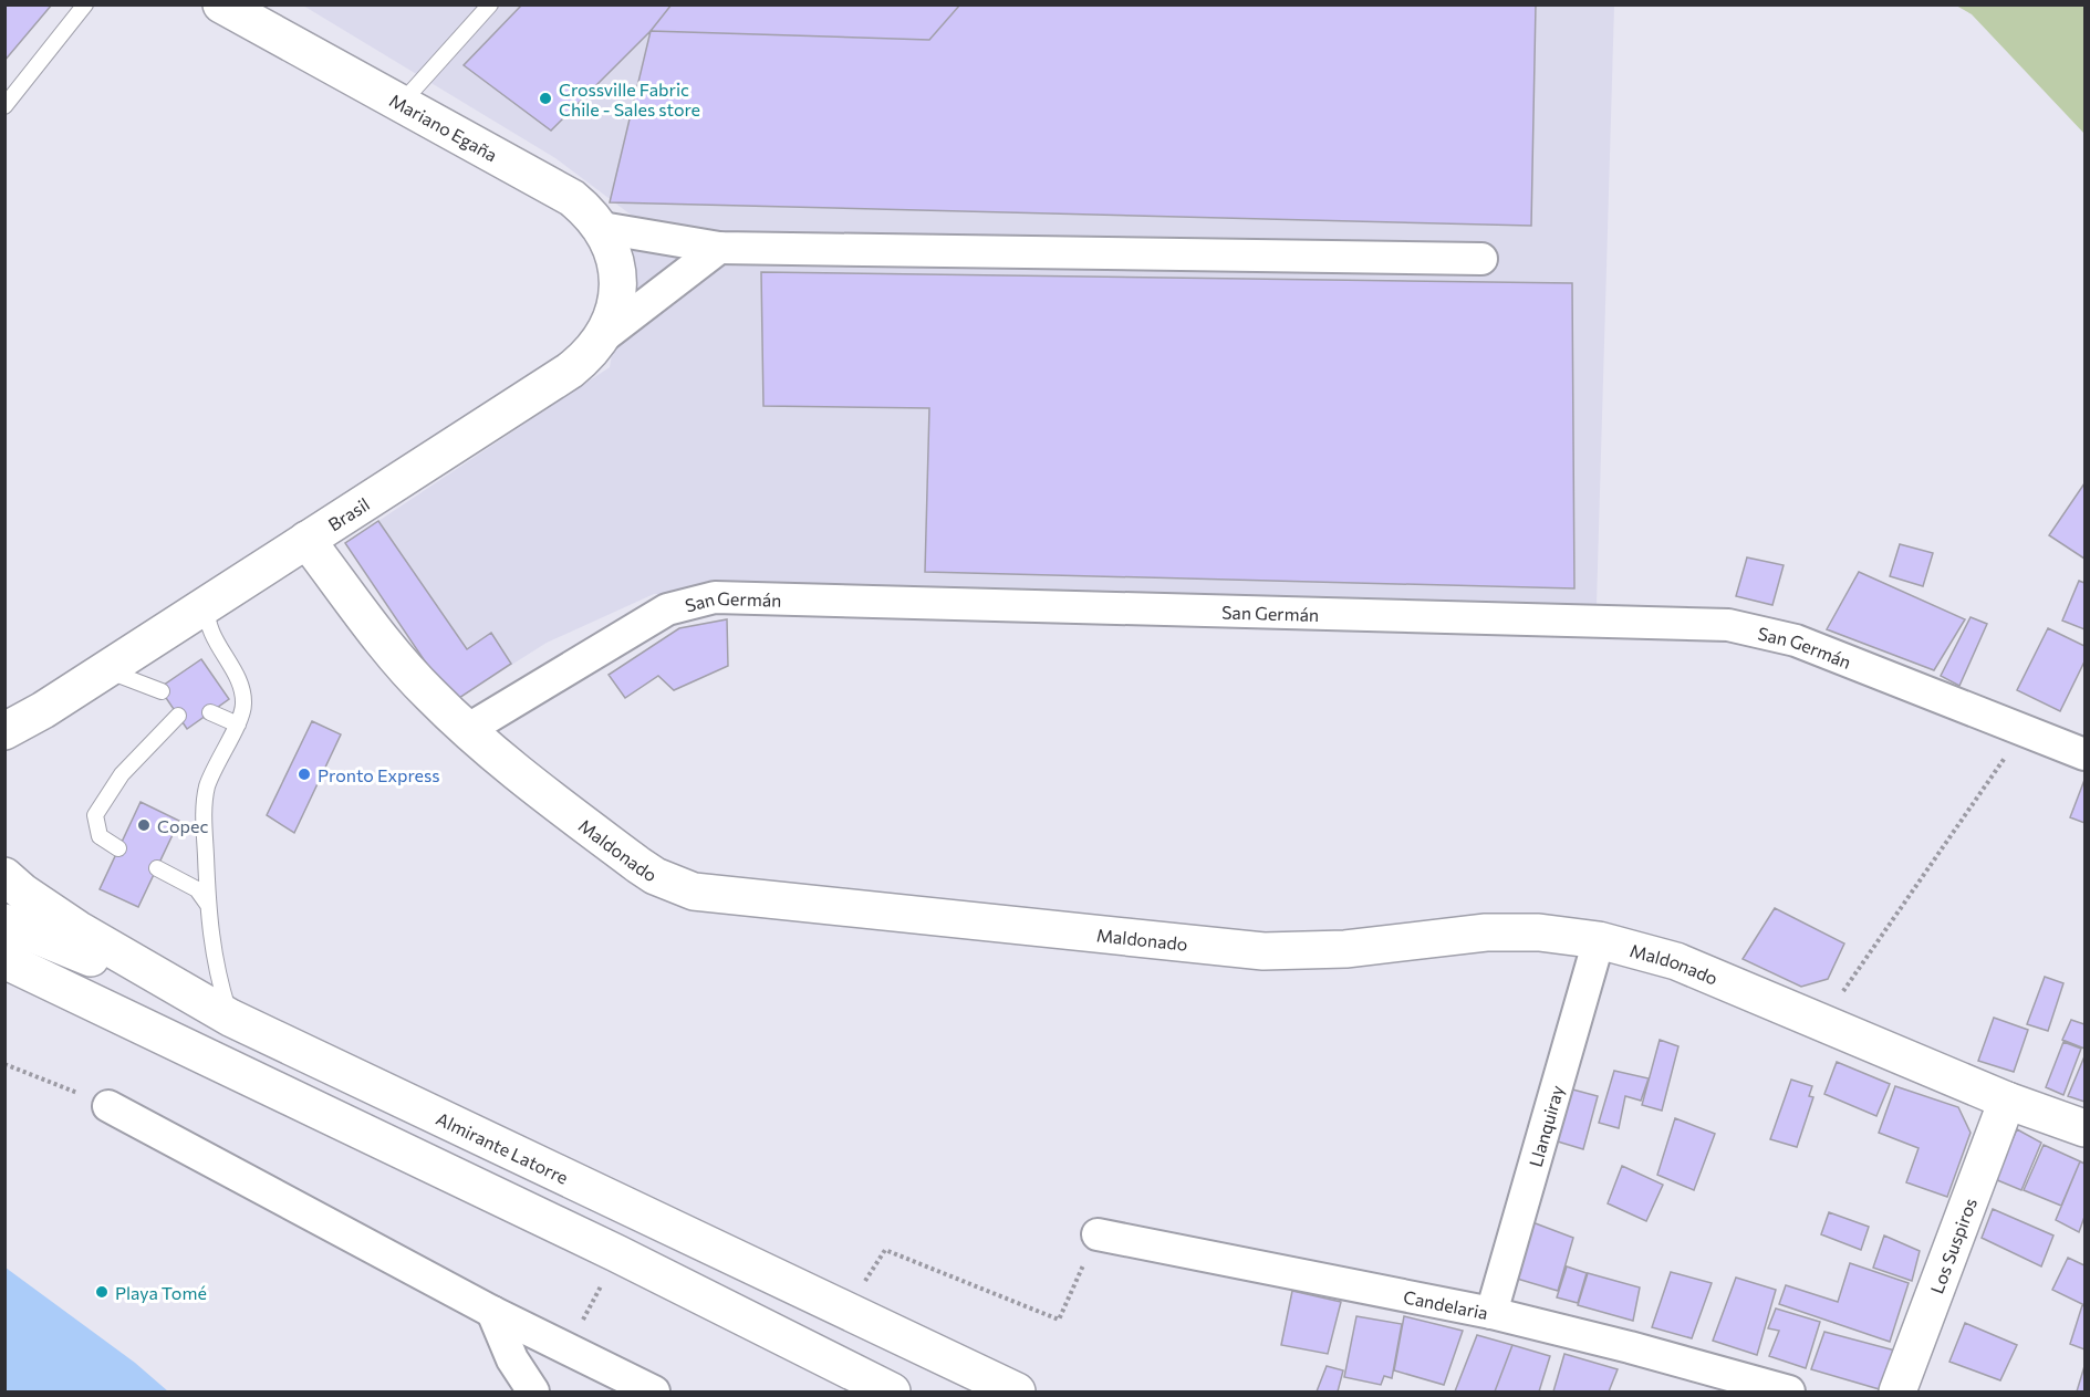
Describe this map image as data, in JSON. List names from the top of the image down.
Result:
{
  "streets": {
    "main road": [
      "Mariano Egaña",
      "Brasil",
      "Maldonado",
      "Almirante Latorre",
      "Los Suspiros"
    ],
    "street": ["San Germán", "Llanquiray", "Candelaria"]
  },
  "crossings": [
    ["Mariano Egaña", "Brasil"],
    ["Brasil", "Maldonado"],
    ["San Germán", "Maldonado"],
    ["Maldonado", "Llanquiray"],
    ["Maldonado", "Los Suspiros"],
    ["Llanquiray", "Candelaria"]
  ],
  "places": [
    "Crossville Fabric Chile - Sales store",
    "Pronto Express",
    "Copec",
    "Playa Tomé"
  ]
}
